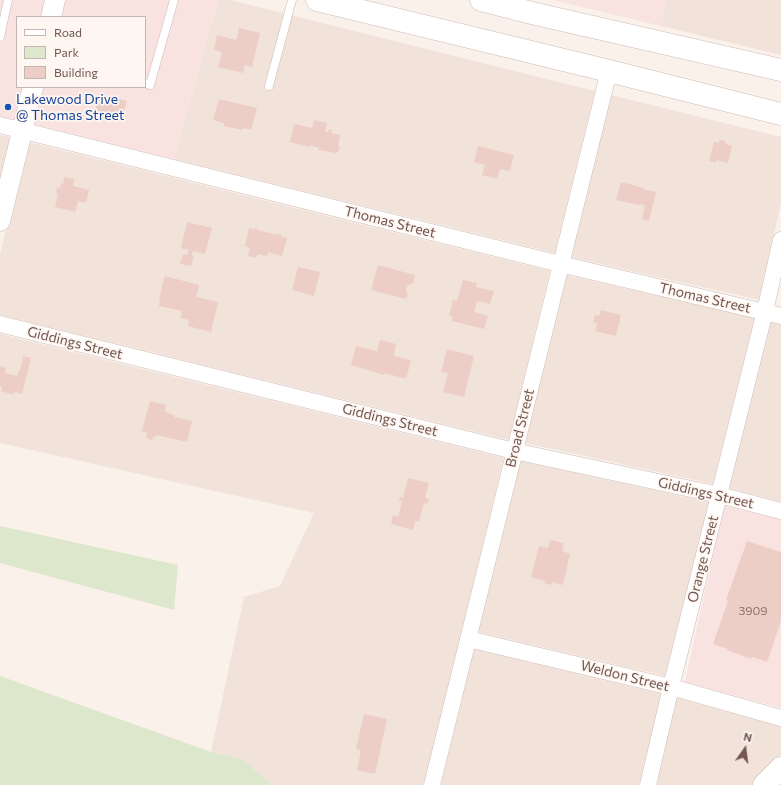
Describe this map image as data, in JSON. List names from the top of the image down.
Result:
{
  "streets": {
    "street": [
      "Thomas Street",
      "Giddings Street",
      "Broad Street",
      "Orange Street",
      "Weldon Street"
    ]
  },
  "crossings": [
    ["Thomas Street", "Broad Street"],
    ["Thomas Street", "Orange Street"],
    ["Giddings Street", "Broad Street"],
    ["Giddings Street", "Orange Street"],
    ["Broad Street", "Weldon Street"],
    ["Orange Street", "Weldon Street"]
  ],
  "places": ["Lakewood Drive @ Thomas Street"],
  "house_numbers": ["3909"],
  "legend": ["Road", "Park", "Building"],
  "north": "top"
}
